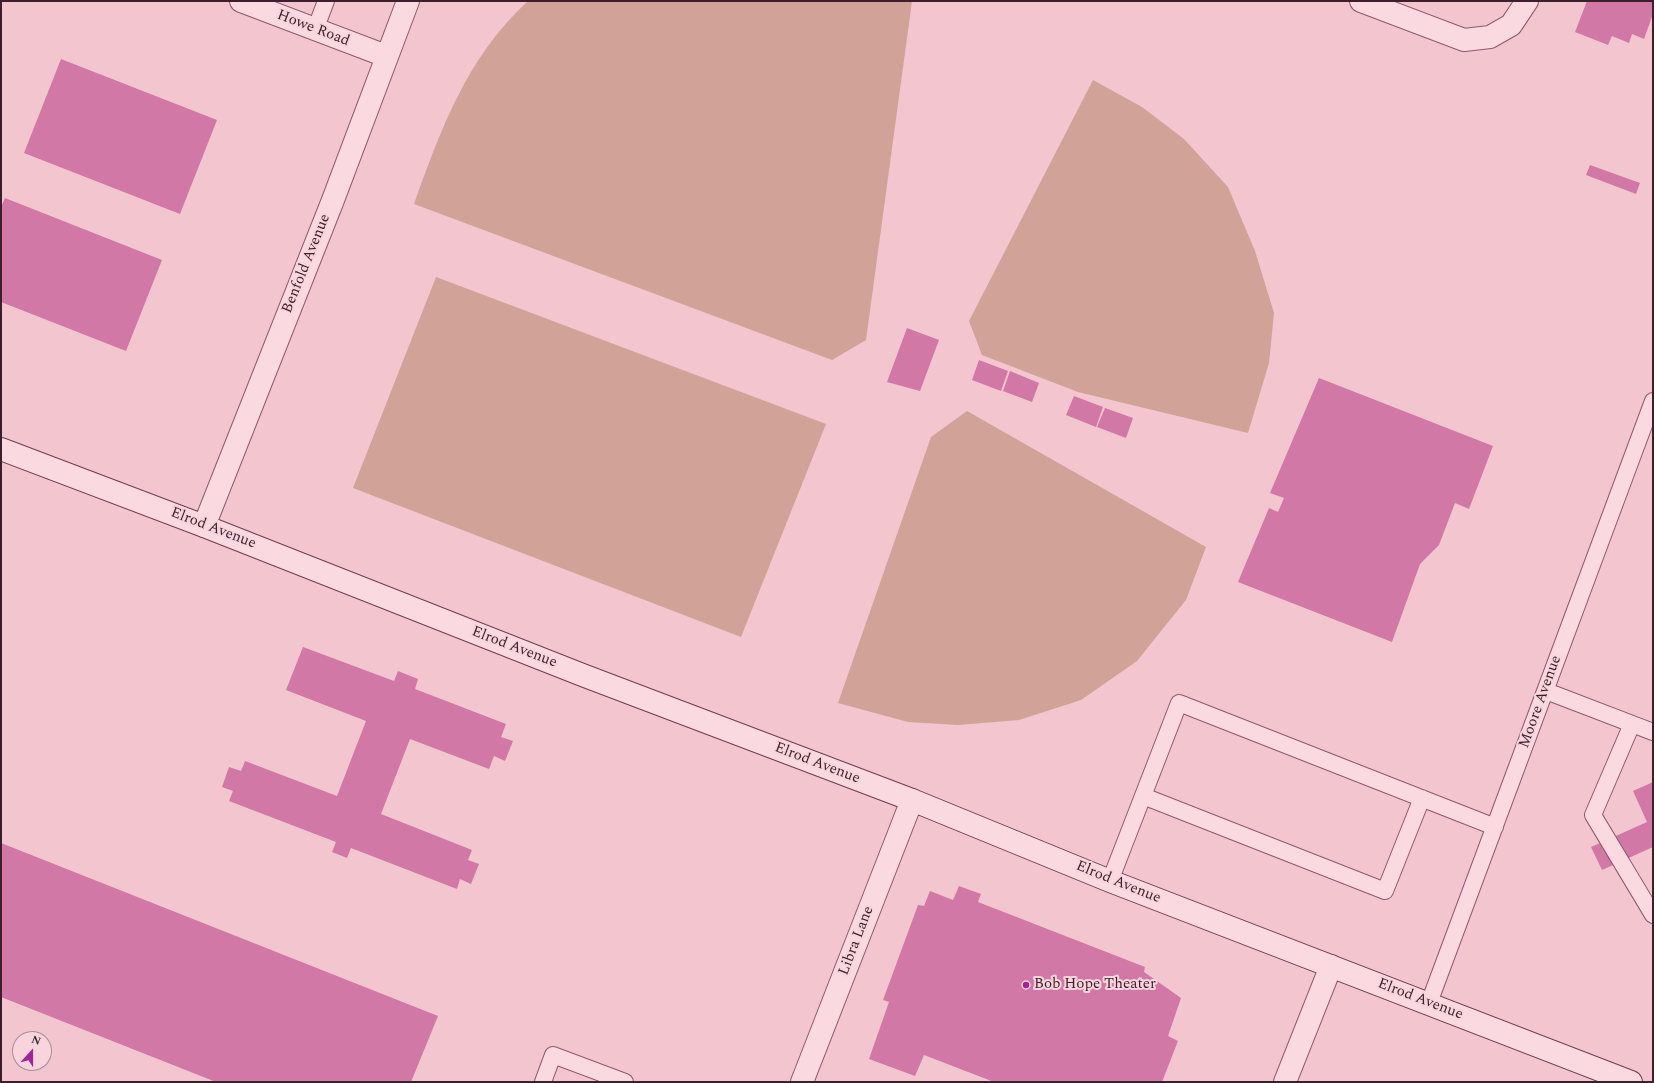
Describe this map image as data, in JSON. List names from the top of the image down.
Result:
{
  "streets": {
    "street": [
      "Howe Road",
      "Benfold Avenue",
      "Elrod Avenue",
      "Libra Lane"
    ],
    "lane": ["Moore Avenue"]
  },
  "crossings": [
    ["Howe Road", "Benfold Avenue"],
    ["Benfold Avenue", "Elrod Avenue"],
    ["Elrod Avenue", "Moore Avenue"],
    ["Elrod Avenue", "Libra Lane"]
  ],
  "places": ["Bob Hope Theater"],
  "north": "top"
}
